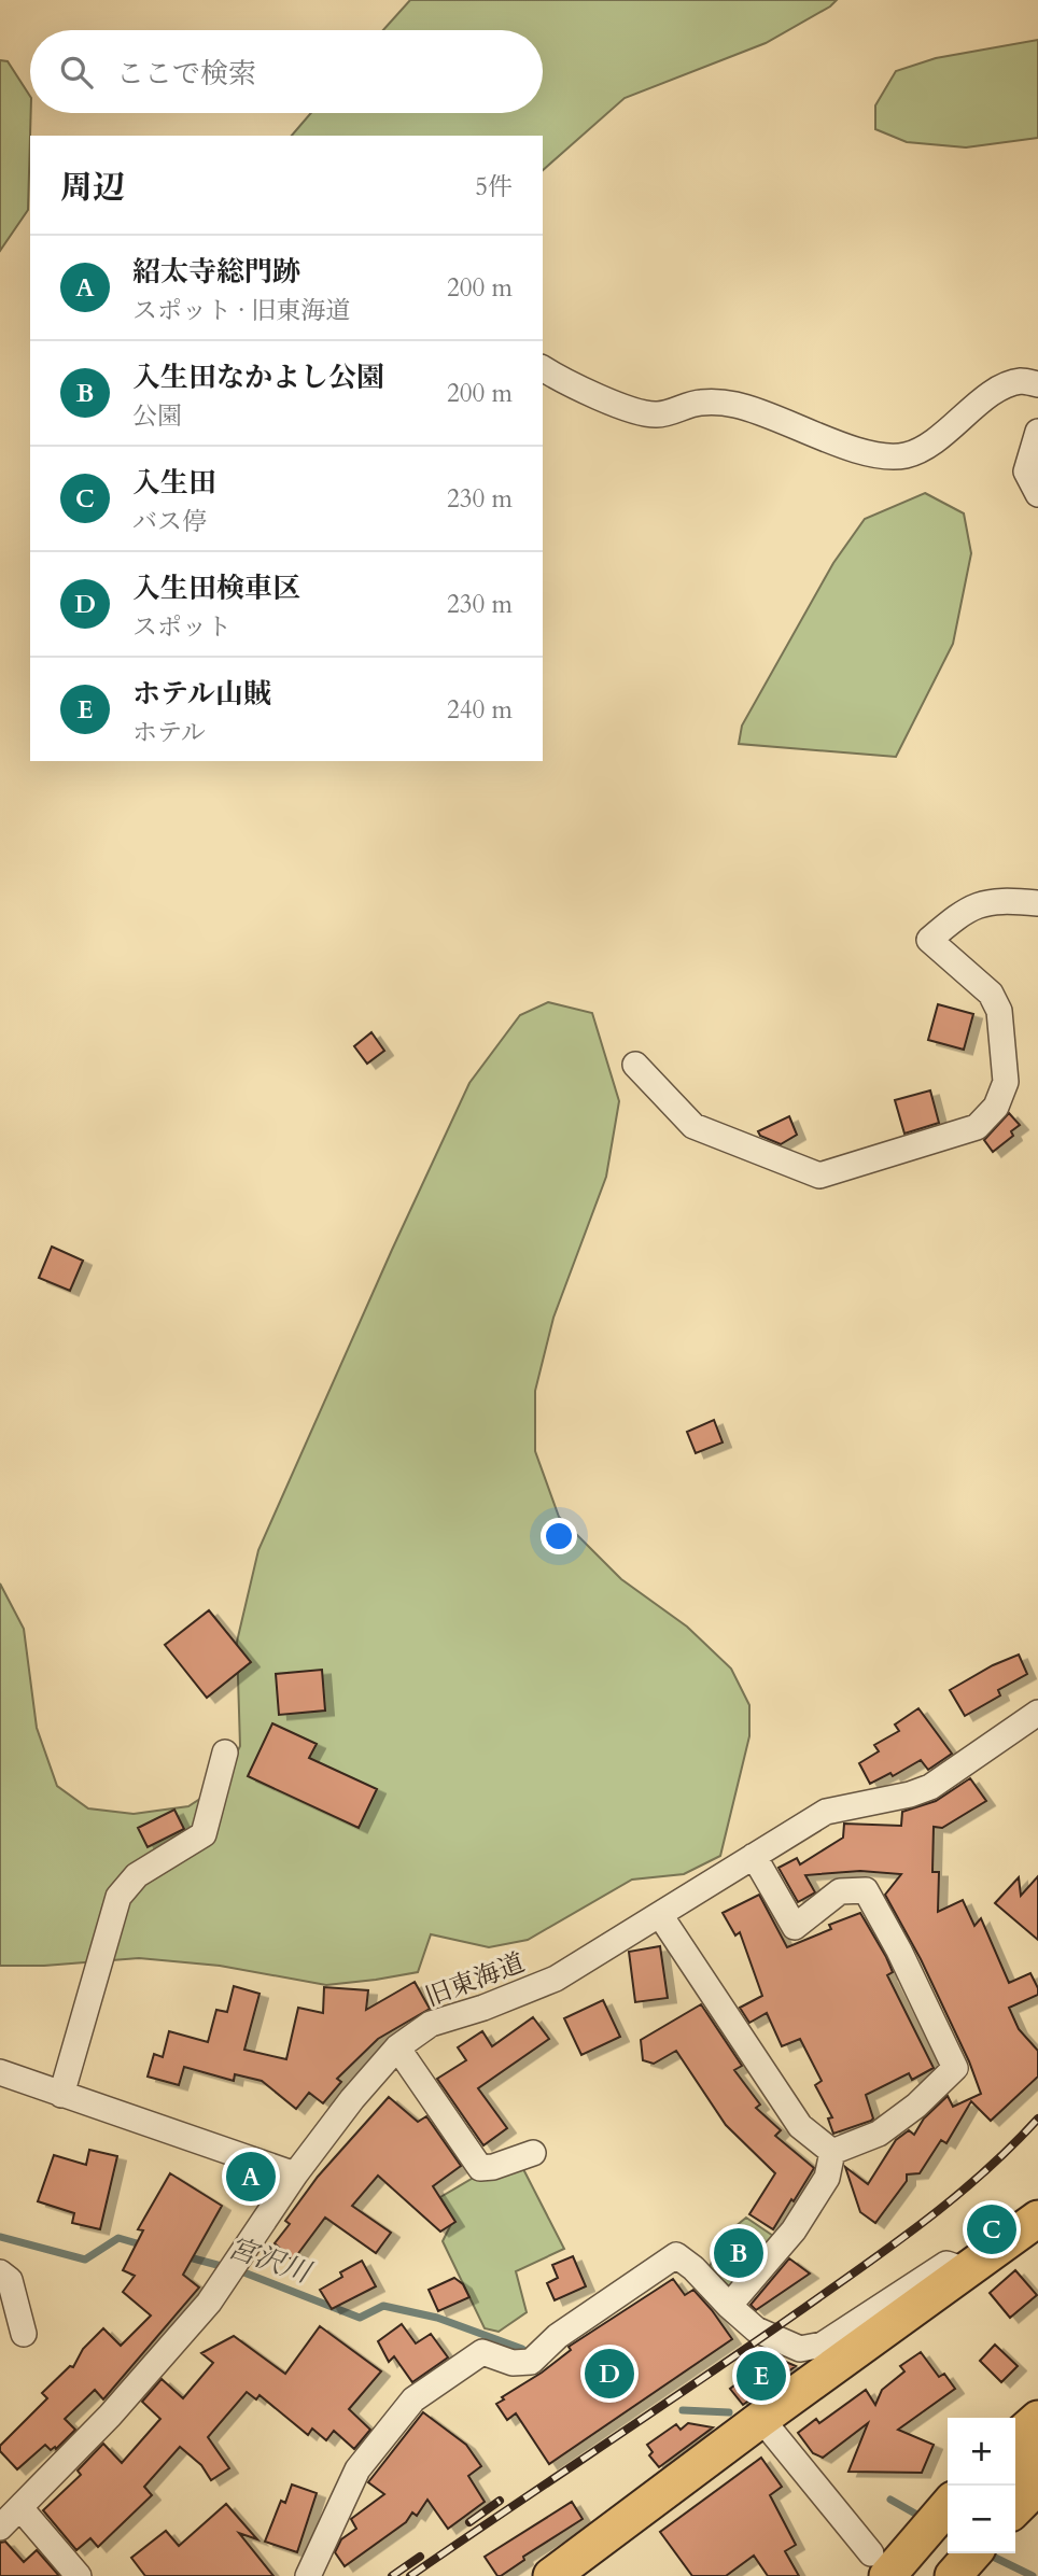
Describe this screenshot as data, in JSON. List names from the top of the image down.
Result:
{
  "streets": {
    "street": ["旧東海道"]
  },
  "water": ["宮沢川"],
  "page": {
    "search": "ここで検索",
    "heading": ["周辺", "5件"],
    "list": [
      {
        "mark": "A",
        "name": "紹太寺総門跡",
        "note": "スポット · 旧東海道",
        "value": "200 m"
      },
      {
        "mark": "B",
        "name": "入生田なかよし公園",
        "note": "公園",
        "value": "200 m"
      },
      {
        "mark": "C",
        "name": "入生田",
        "note": "バス停",
        "value": "230 m"
      },
      {
        "mark": "D",
        "name": "入生田検車区",
        "note": "スポット",
        "value": "230 m"
      },
      {
        "mark": "E",
        "name": "ホテル山賊",
        "note": "ホテル",
        "value": "240 m"
      }
    ],
    "pins": [
      "A",
      "C",
      "B",
      "D",
      "E"
    ],
    "map_buttons": ["+", "−"]
  }
}
